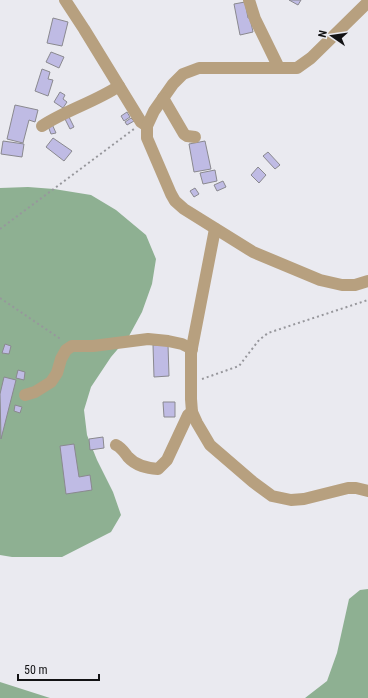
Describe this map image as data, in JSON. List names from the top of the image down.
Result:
{
  "scale_bar": "50 m",
  "north": "left"
}
